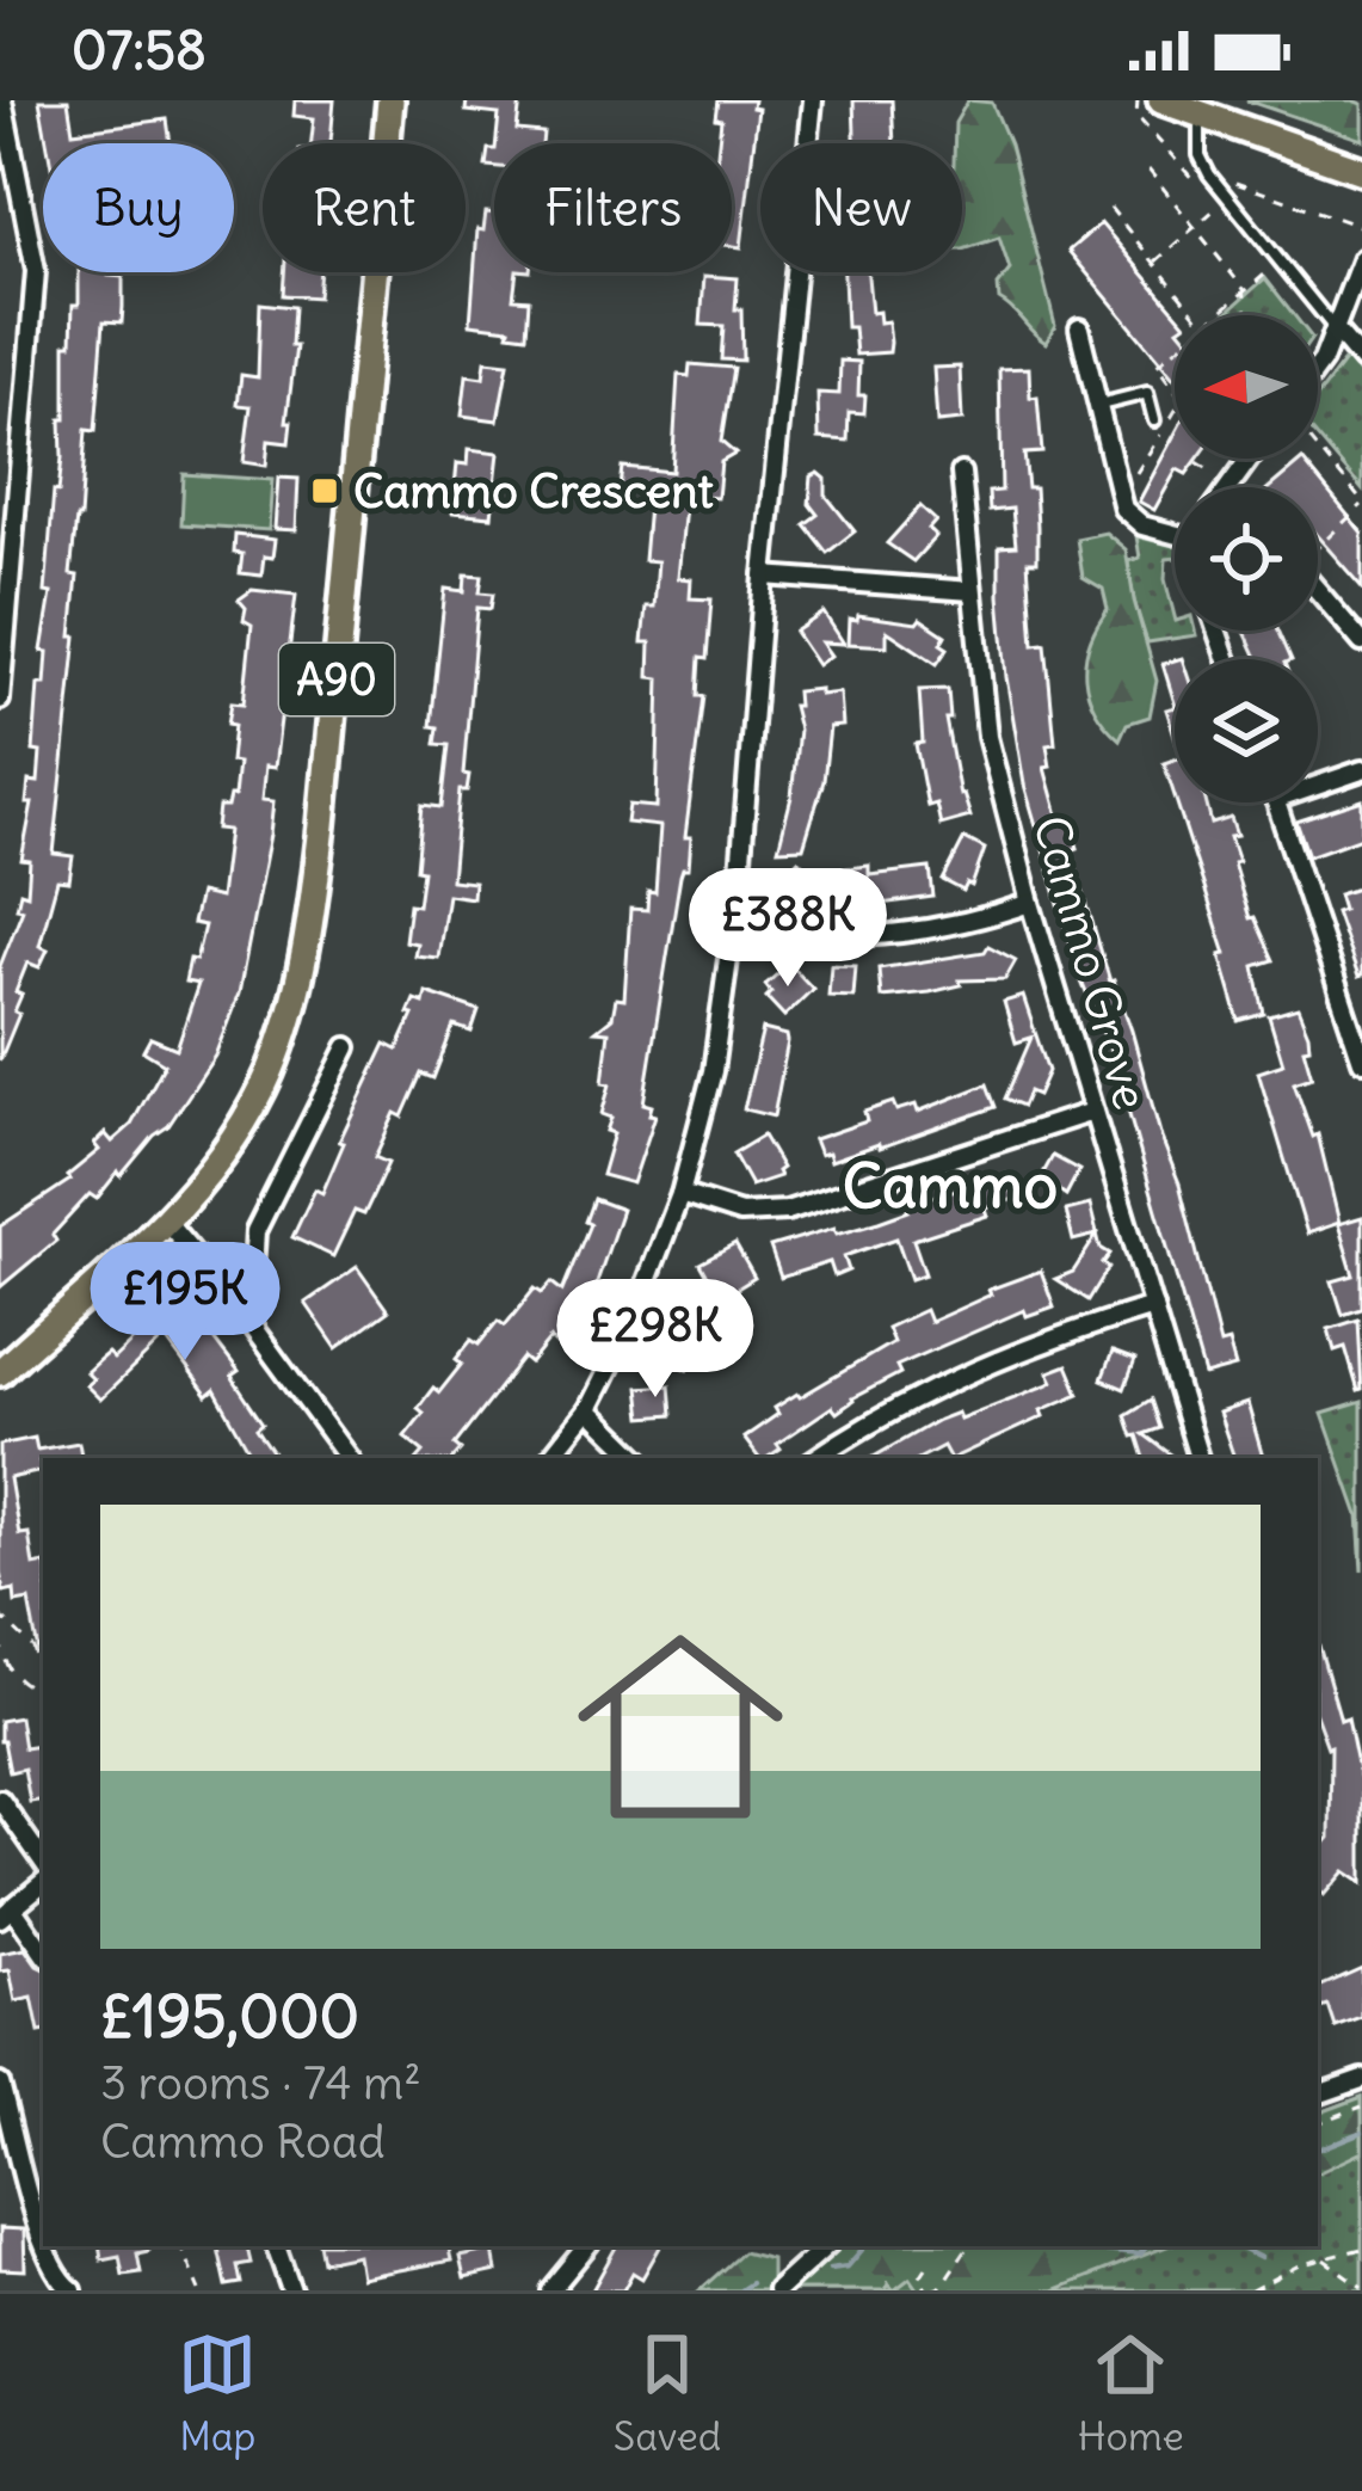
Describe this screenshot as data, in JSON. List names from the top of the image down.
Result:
{
  "streets": {
    "main road": ["A90"],
    "street": ["Cammo Grove"]
  },
  "districts": ["Cammo"],
  "places": {
    "transit": ["Cammo Crescent"]
  },
  "north": "left",
  "page": {
    "status": "07:58",
    "chip": [
      "Buy",
      "Rent",
      "Filters",
      "New"
    ],
    "price": ["£388K", "£195K", "£298K"],
    "list": [
      {
        "name": "£195,000",
        "note": "3 rooms · 74 m² · Cammo Road"
      }
    ],
    "tabs": ["Map", "Saved", "Home"]
  }
}
